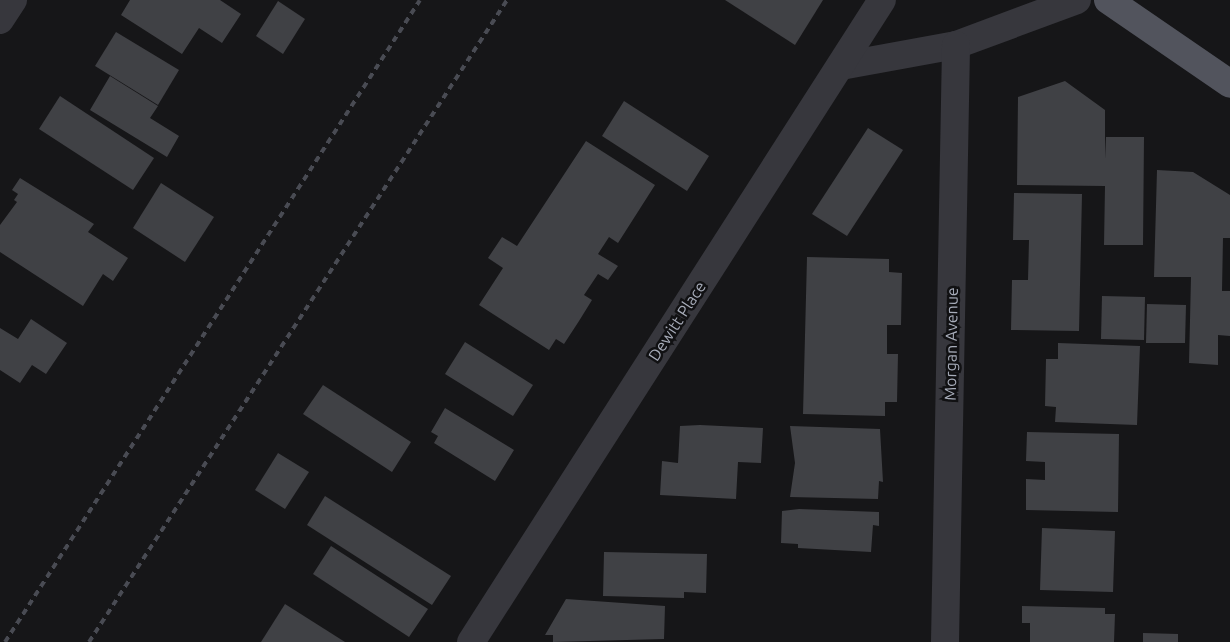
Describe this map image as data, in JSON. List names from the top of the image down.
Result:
{
  "streets": {
    "street": ["Dewitt Place", "Morgan Avenue"]
  }
}
